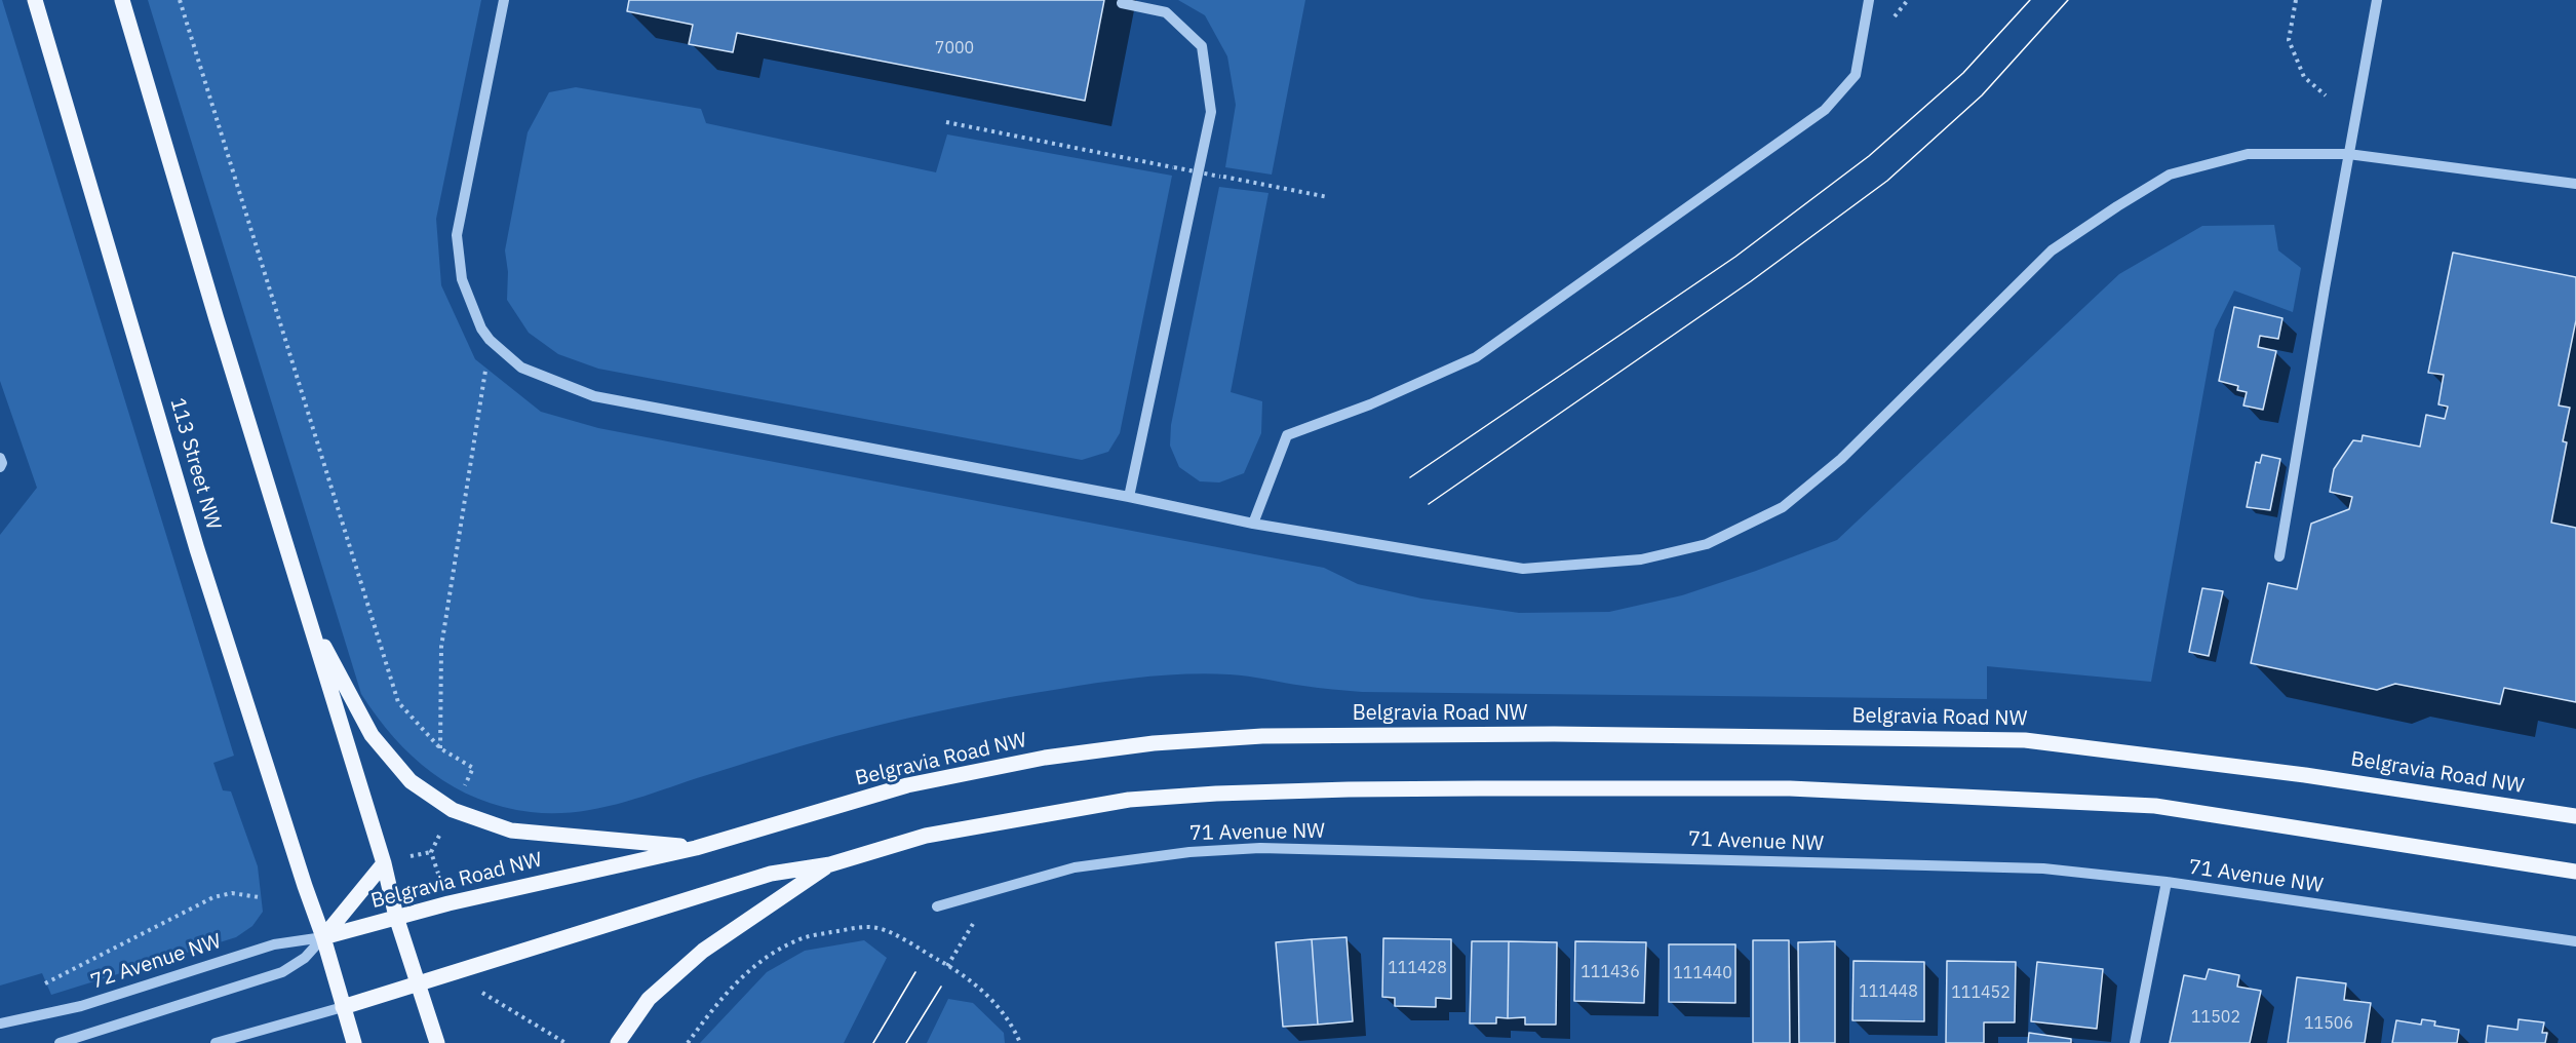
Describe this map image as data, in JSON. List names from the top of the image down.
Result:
{
  "streets": {
    "main road": ["113 Street NW", "Belgravia Road NW"],
    "street": ["71 Avenue NW", "72 Avenue NW"]
  },
  "crossings": [
    ["113 Street NW", "Belgravia Road NW"],
    ["113 Street NW", "72 Avenue NW"],
    ["Belgravia Road NW", "72 Avenue NW"]
  ],
  "house_numbers": [
    "7000",
    "111428",
    "111436",
    "111440",
    "111448",
    "111452",
    "11502",
    "11506"
  ]
}
